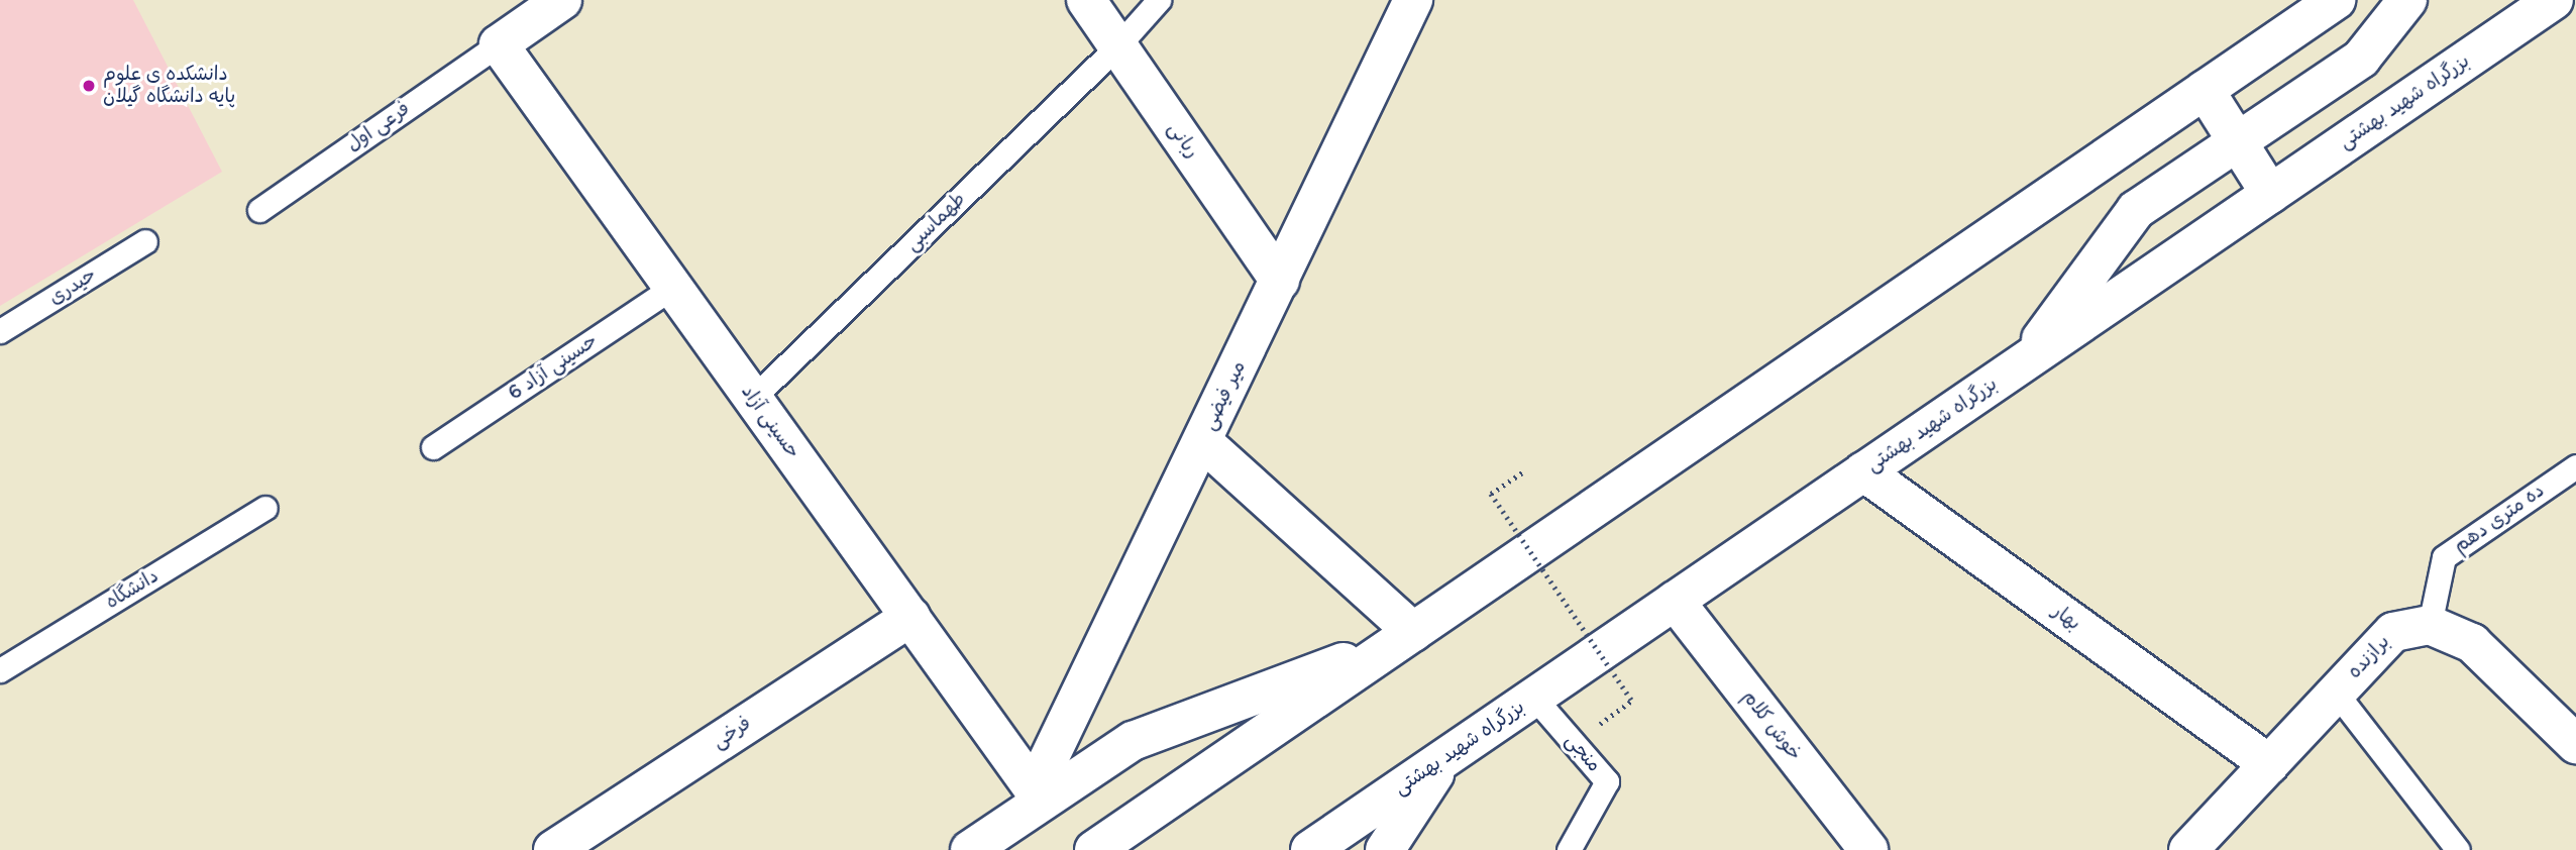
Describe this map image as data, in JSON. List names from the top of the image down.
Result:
{
  "streets": {
    "main road": [
      "بزرگراه شهید بهشتی",
      "ربانی",
      "میر فیضی",
      "حسینی آزاد",
      "بهار",
      "برازنده",
      "خوش کلام",
      "فرخی"
    ],
    "lane": [
      "فرعی اول",
      "طهماسبی",
      "حیدری",
      "حسینی آزاد 6",
      "ده متری دهم",
      "دانشگاه",
      "منجی"
    ]
  },
  "crossings": [
    ["بزرگراه شهید بهشتی", "بهار"],
    ["بزرگراه شهید بهشتی", "خوش کلام"],
    ["بزرگراه شهید بهشتی", "منجی"],
    ["فرعی اول", "حسینی آزاد"],
    ["ربانی", "طهماسبی"],
    ["ربانی", "میر فیضی"],
    ["طهماسبی", "حسینی آزاد"],
    ["حسینی آزاد 6", "حسینی آزاد"],
    ["میر فیضی", "حسینی آزاد"],
    ["حسینی آزاد", "فرخی"],
    ["ده متری دهم", "برازنده"],
    ["بهار", "برازنده"]
  ],
  "places": ["دانشکده ی علوم پایه دانشگاه گیلان"]
}
